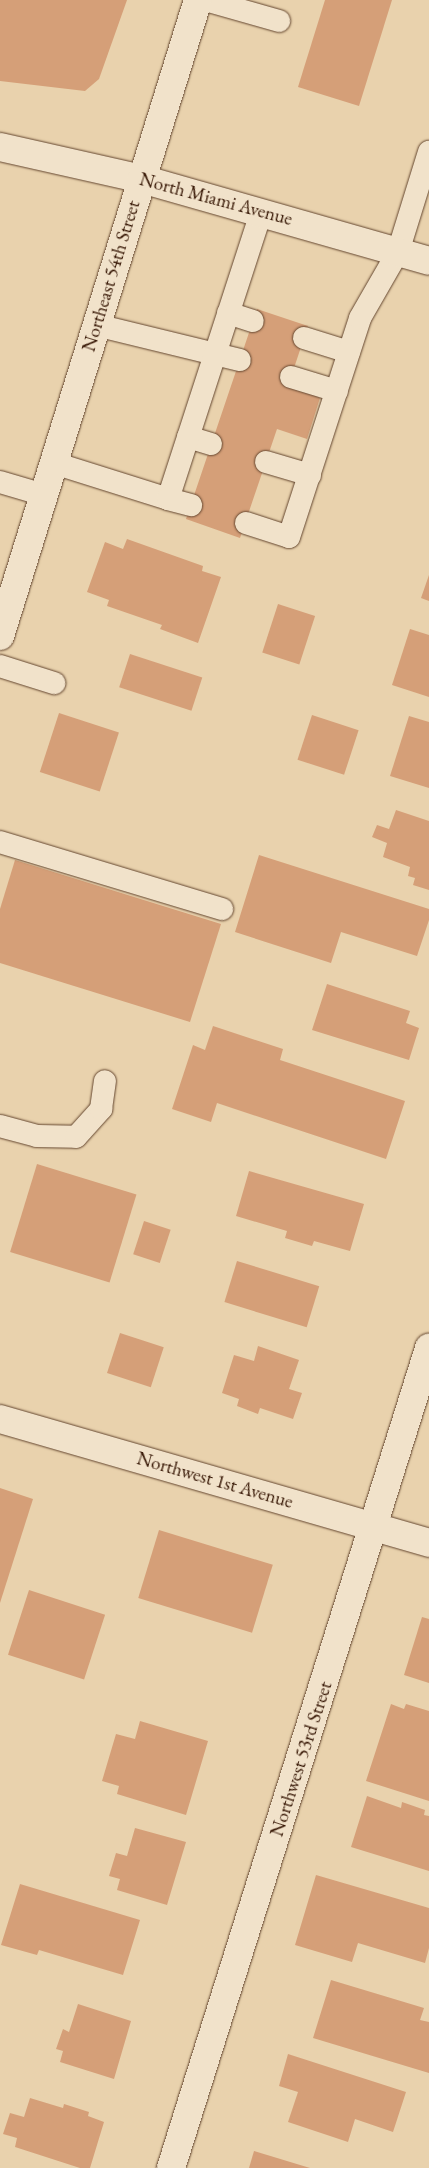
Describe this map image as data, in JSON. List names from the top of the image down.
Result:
{
  "streets": {
    "street": [
      "North Miami Avenue",
      "Northeast 54th Street",
      "Northwest 1st Avenue",
      "Northwest 53rd Street"
    ]
  },
  "crossings": [
    ["North Miami Avenue", "Northeast 54th Street"],
    ["Northwest 1st Avenue", "Northwest 53rd Street"]
  ]
}
